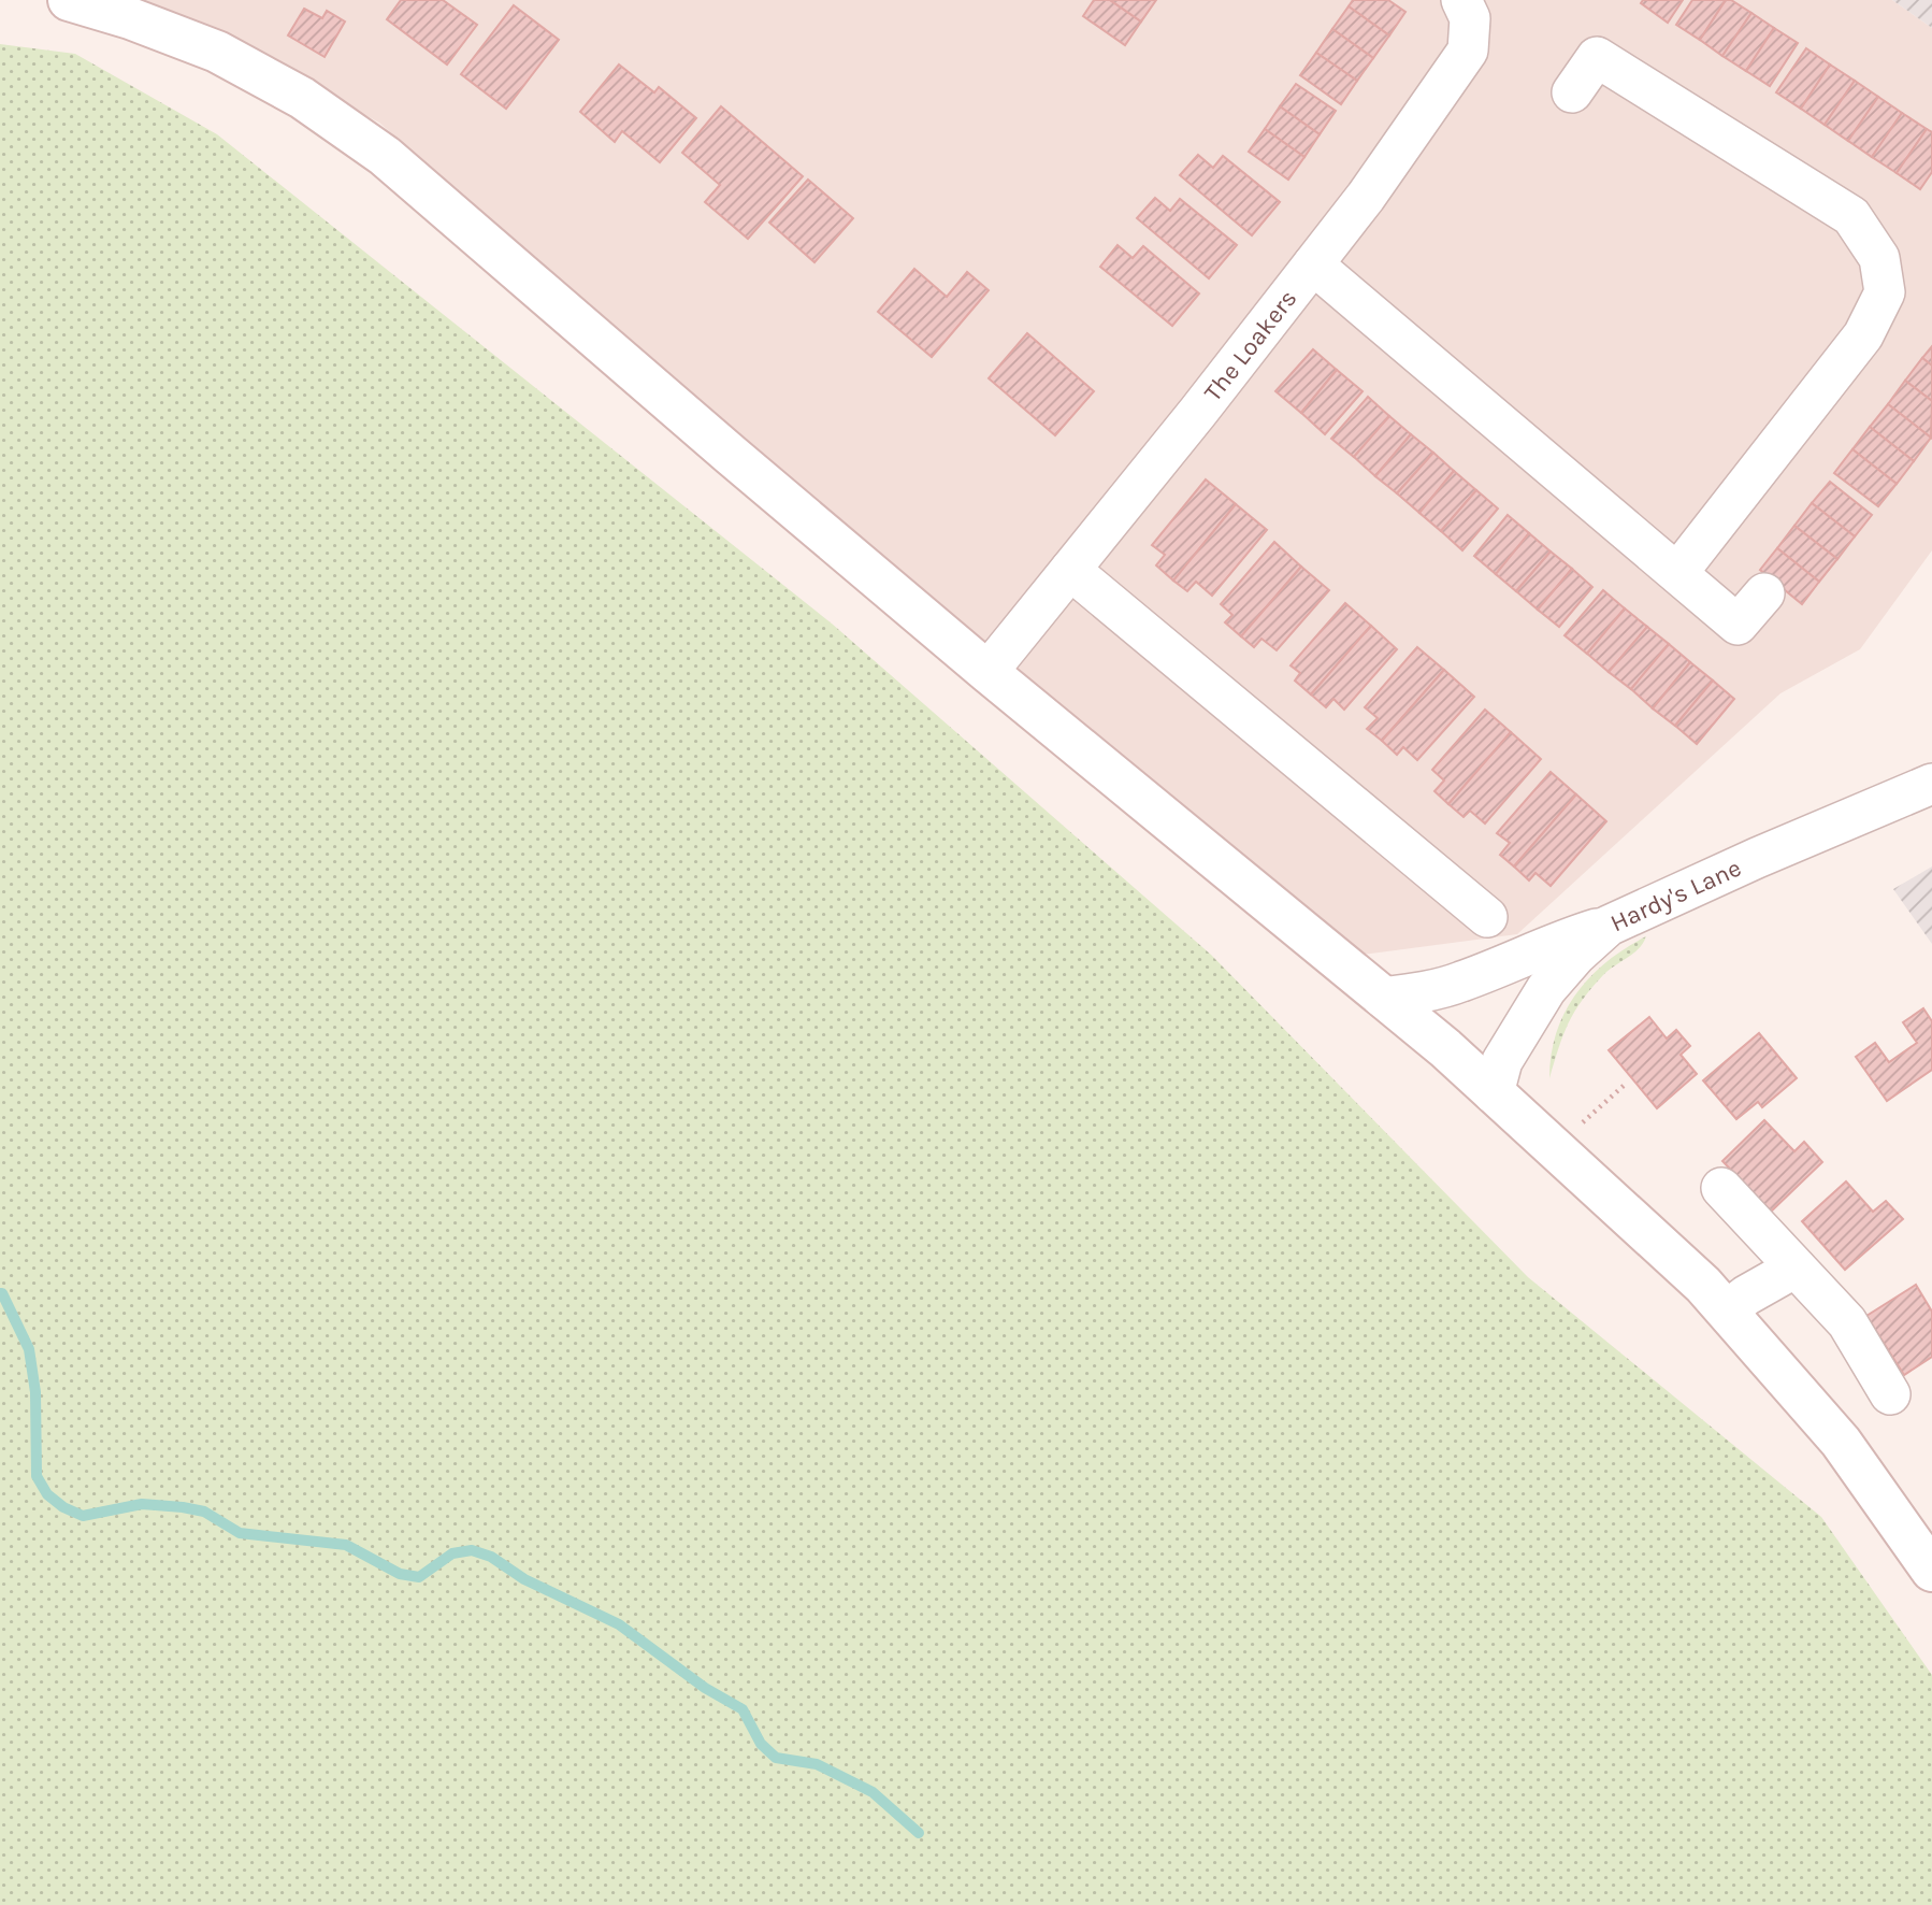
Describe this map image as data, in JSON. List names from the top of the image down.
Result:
{
  "streets": {
    "street": ["The Loakers", "Hardy's Lane"]
  }
}
